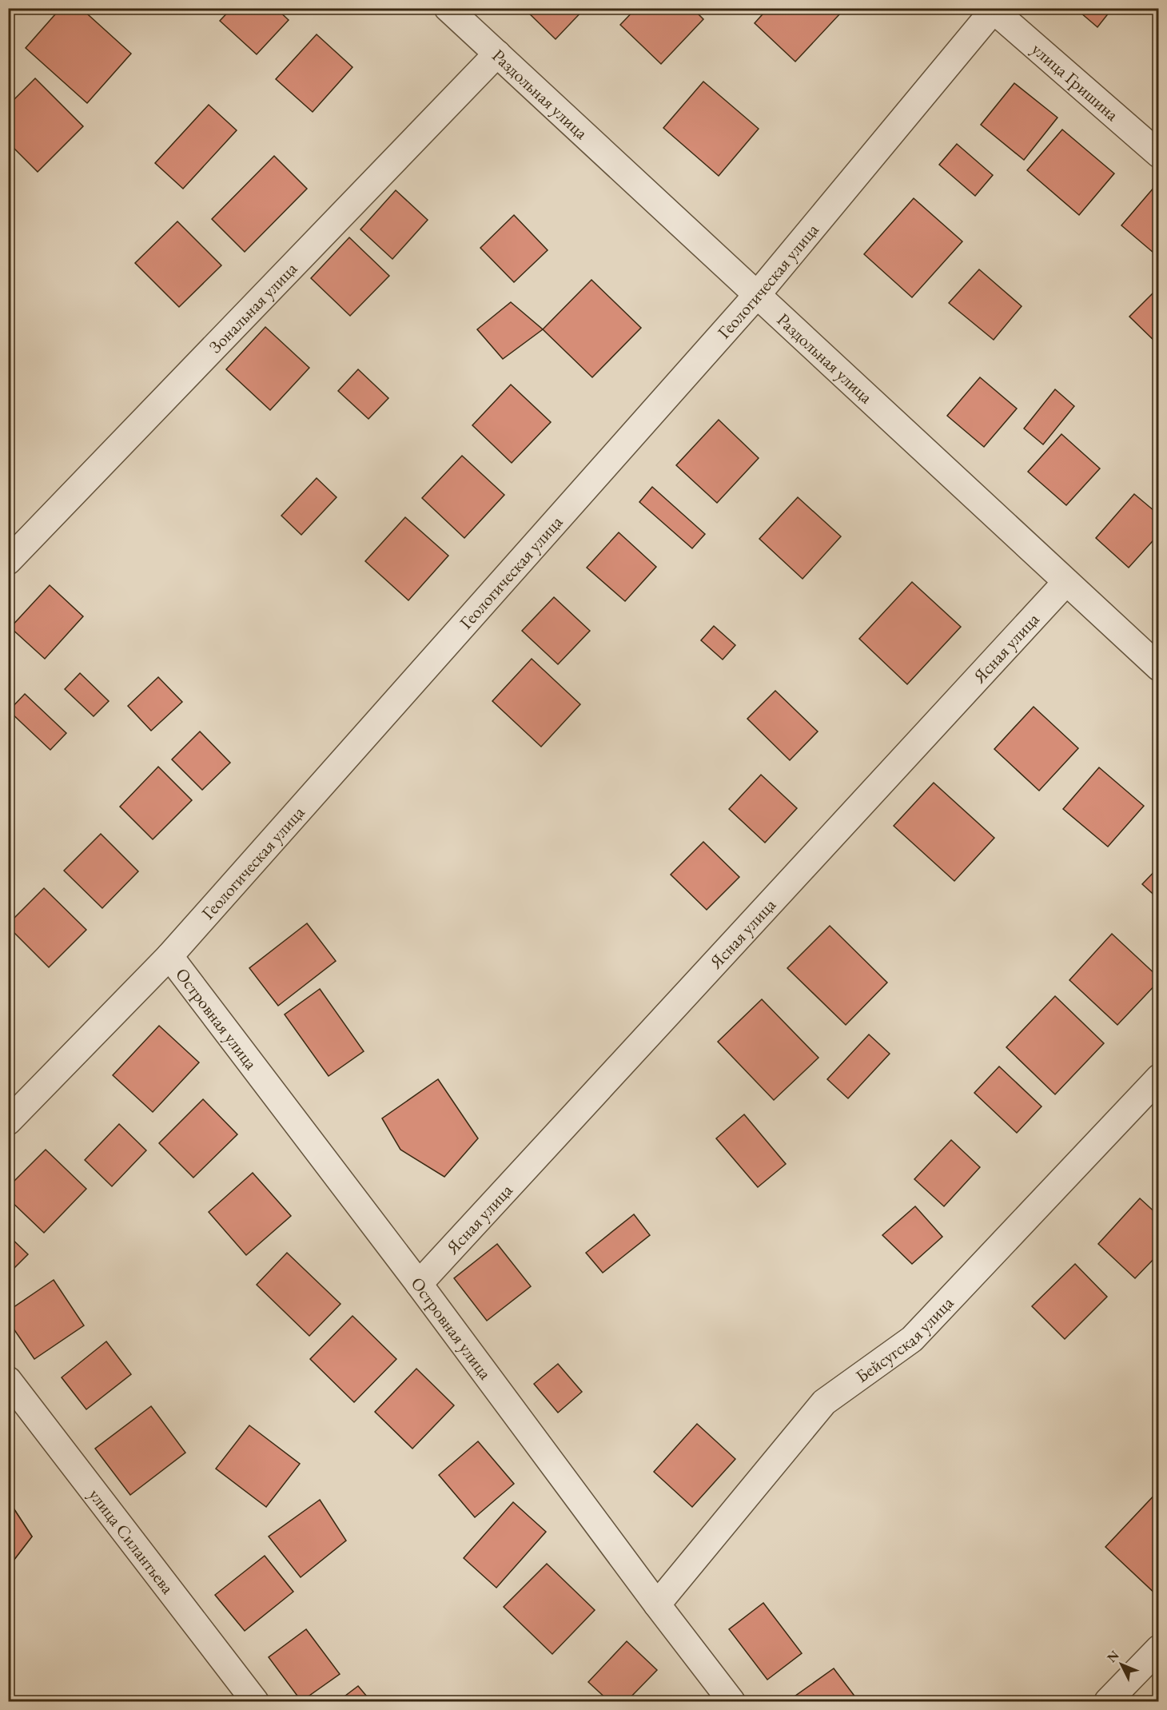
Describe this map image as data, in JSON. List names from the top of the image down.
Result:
{
  "streets": {
    "street": [
      "улица Гришина",
      "Раздольная улица",
      "Геологическая улица",
      "Зональная улица",
      "Ясная улица",
      "Островная улица",
      "Бейсугская улица",
      "улица Силантьева"
    ]
  },
  "crossings": [
    ["улица Гришина", "Геологическая улица"],
    ["Раздольная улица", "Геологическая улица"],
    ["Раздольная улица", "Зональная улица"],
    ["Раздольная улица", "Ясная улица"],
    ["Геологическая улица", "Островная улица"],
    ["Ясная улица", "Островная улица"],
    ["Островная улица", "Бейсугская улица"]
  ],
  "north": "top left"
}
